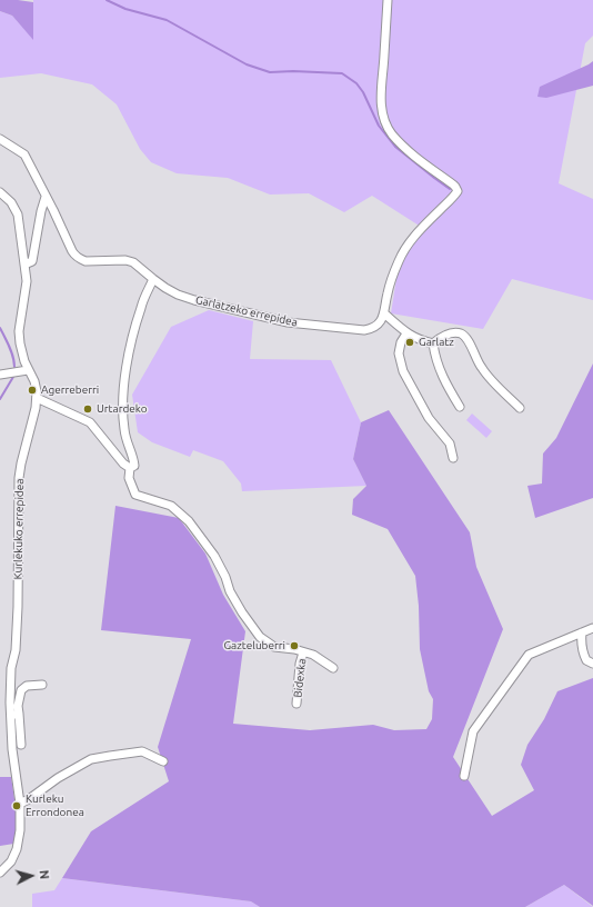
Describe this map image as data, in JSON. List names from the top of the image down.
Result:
{
  "streets": {
    "street": ["Garlatzeko errepidea", "Kurlekuko errepidea", "Bidexka"]
  },
  "places": [
    "Garlatz",
    "Agerreberri",
    "Urtardeko",
    "Gazteluberri",
    "Kurleku Errondonea"
  ],
  "north": "right"
}
